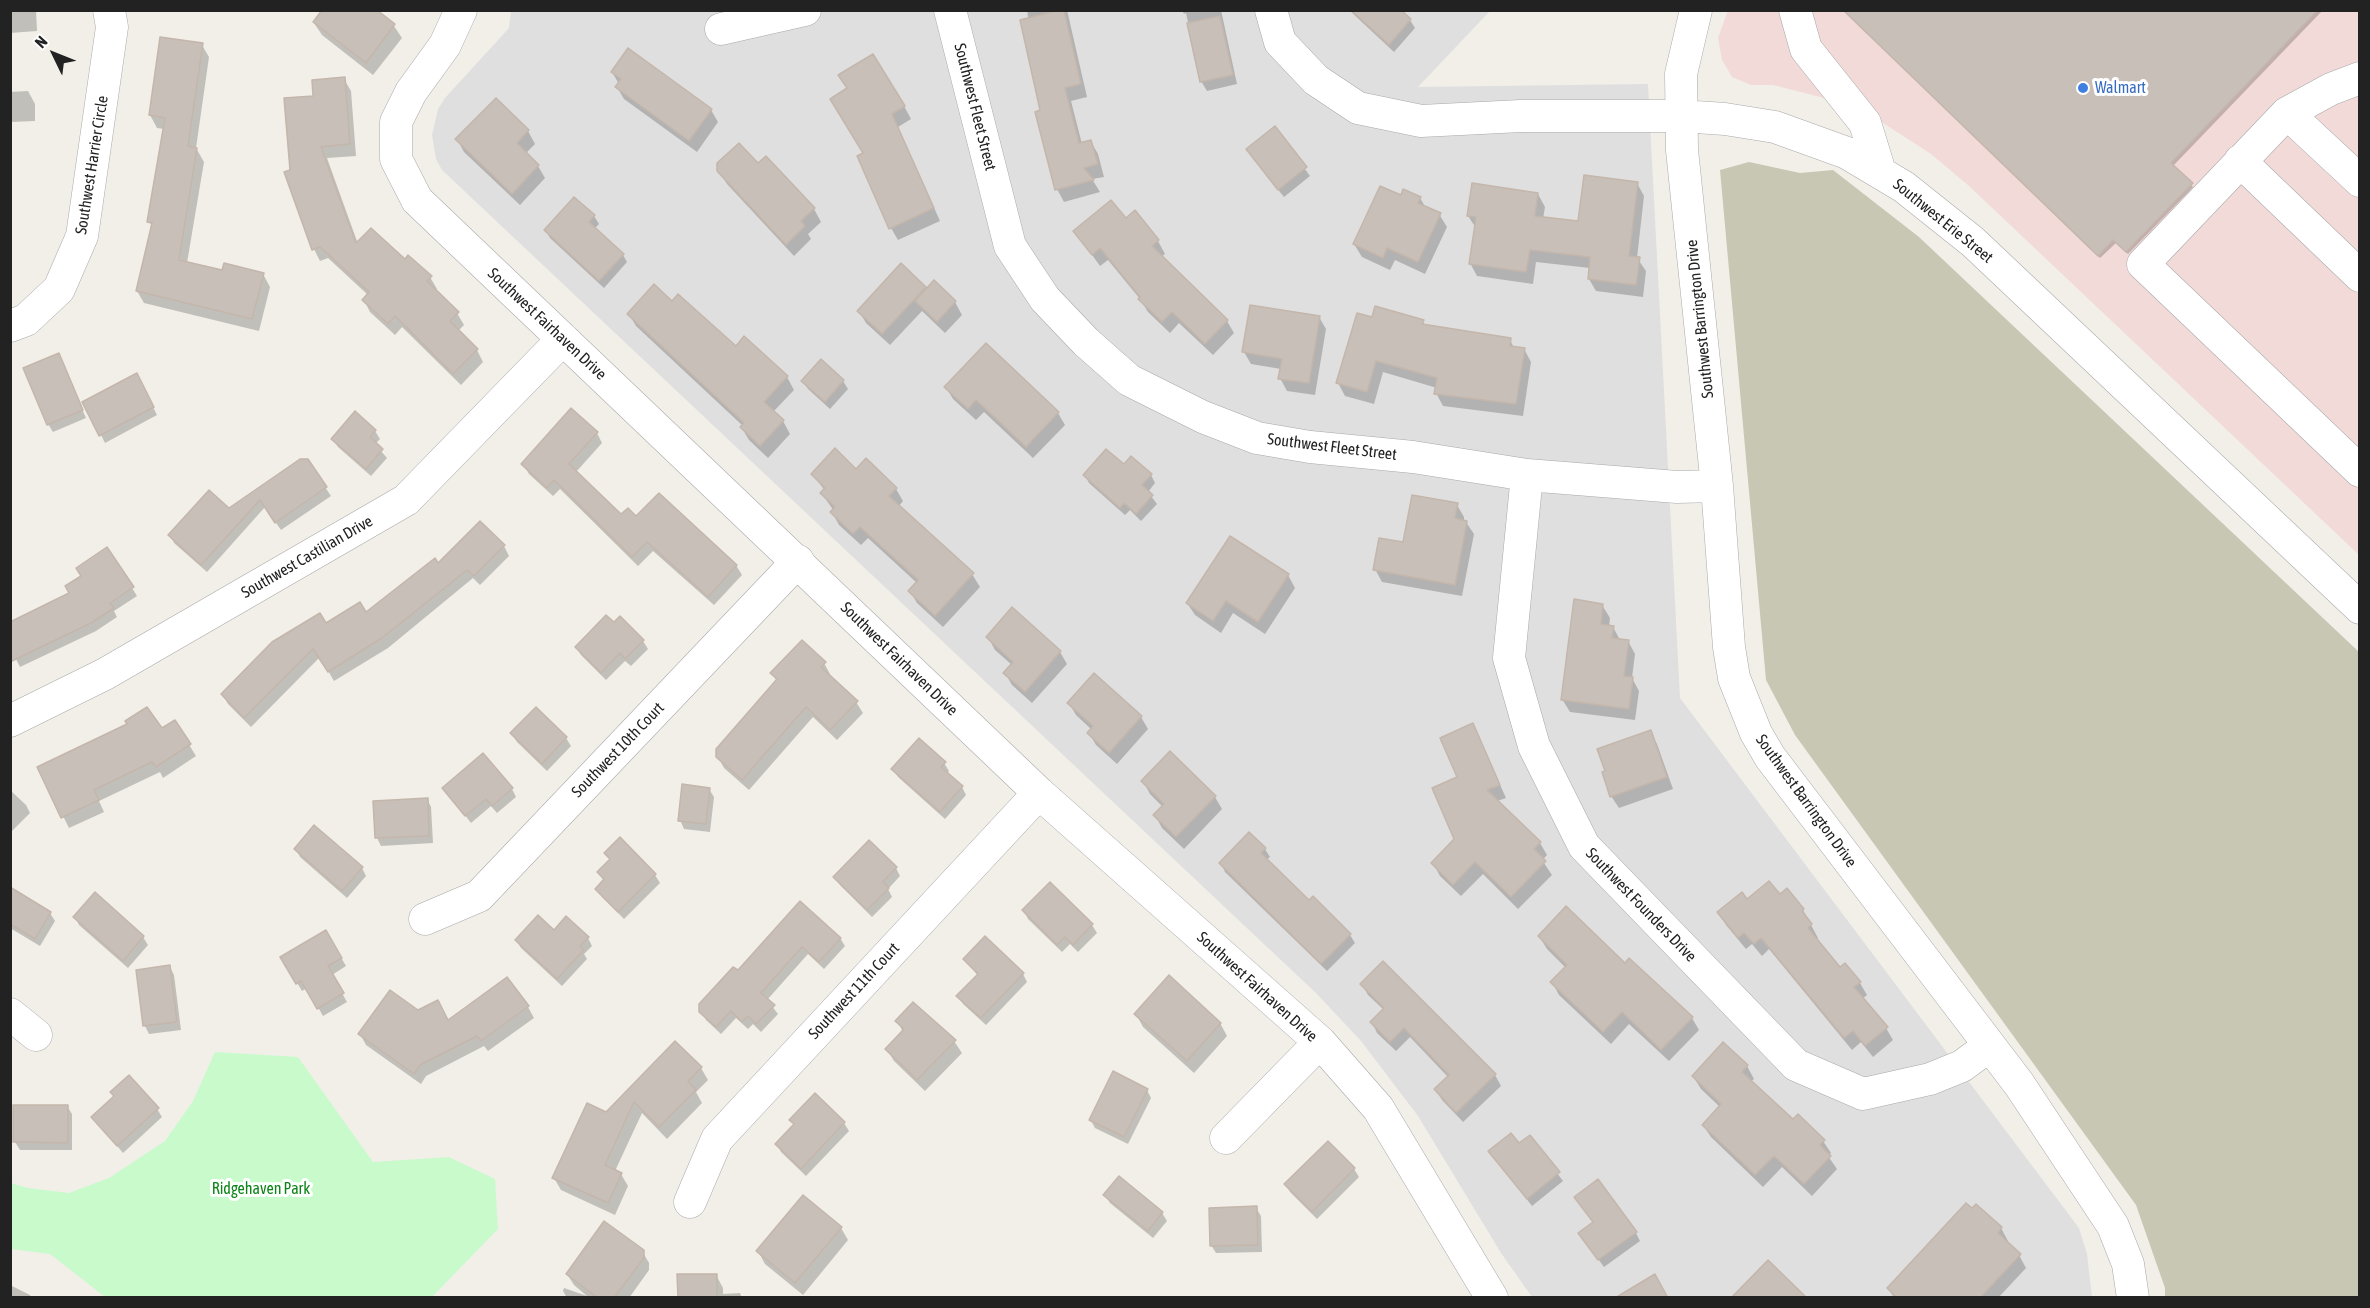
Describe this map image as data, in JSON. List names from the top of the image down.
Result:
{
  "streets": {
    "street": [
      "Southwest Fleet Street",
      "Southwest Harrier Circle",
      "Southwest Erie Street",
      "Southwest Barrington Drive",
      "Southwest Fairhaven Drive",
      "Southwest Castilian Drive",
      "Southwest 10th Court",
      "Southwest Founders Drive",
      "Southwest 11th Court"
    ]
  },
  "crossings": [
    ["Southwest Fleet Street", "Southwest Barrington Drive"],
    ["Southwest Fleet Street", "Southwest Founders Drive"],
    ["Southwest Erie Street", "Southwest Barrington Drive"],
    ["Southwest Barrington Drive", "Southwest Founders Drive"],
    ["Southwest Fairhaven Drive", "Southwest Castilian Drive"],
    ["Southwest Fairhaven Drive", "Southwest 10th Court"],
    ["Southwest Fairhaven Drive", "Southwest 11th Court"]
  ],
  "parks": ["Ridgehaven Park"],
  "places": ["Walmart"],
  "north": "top left"
}
